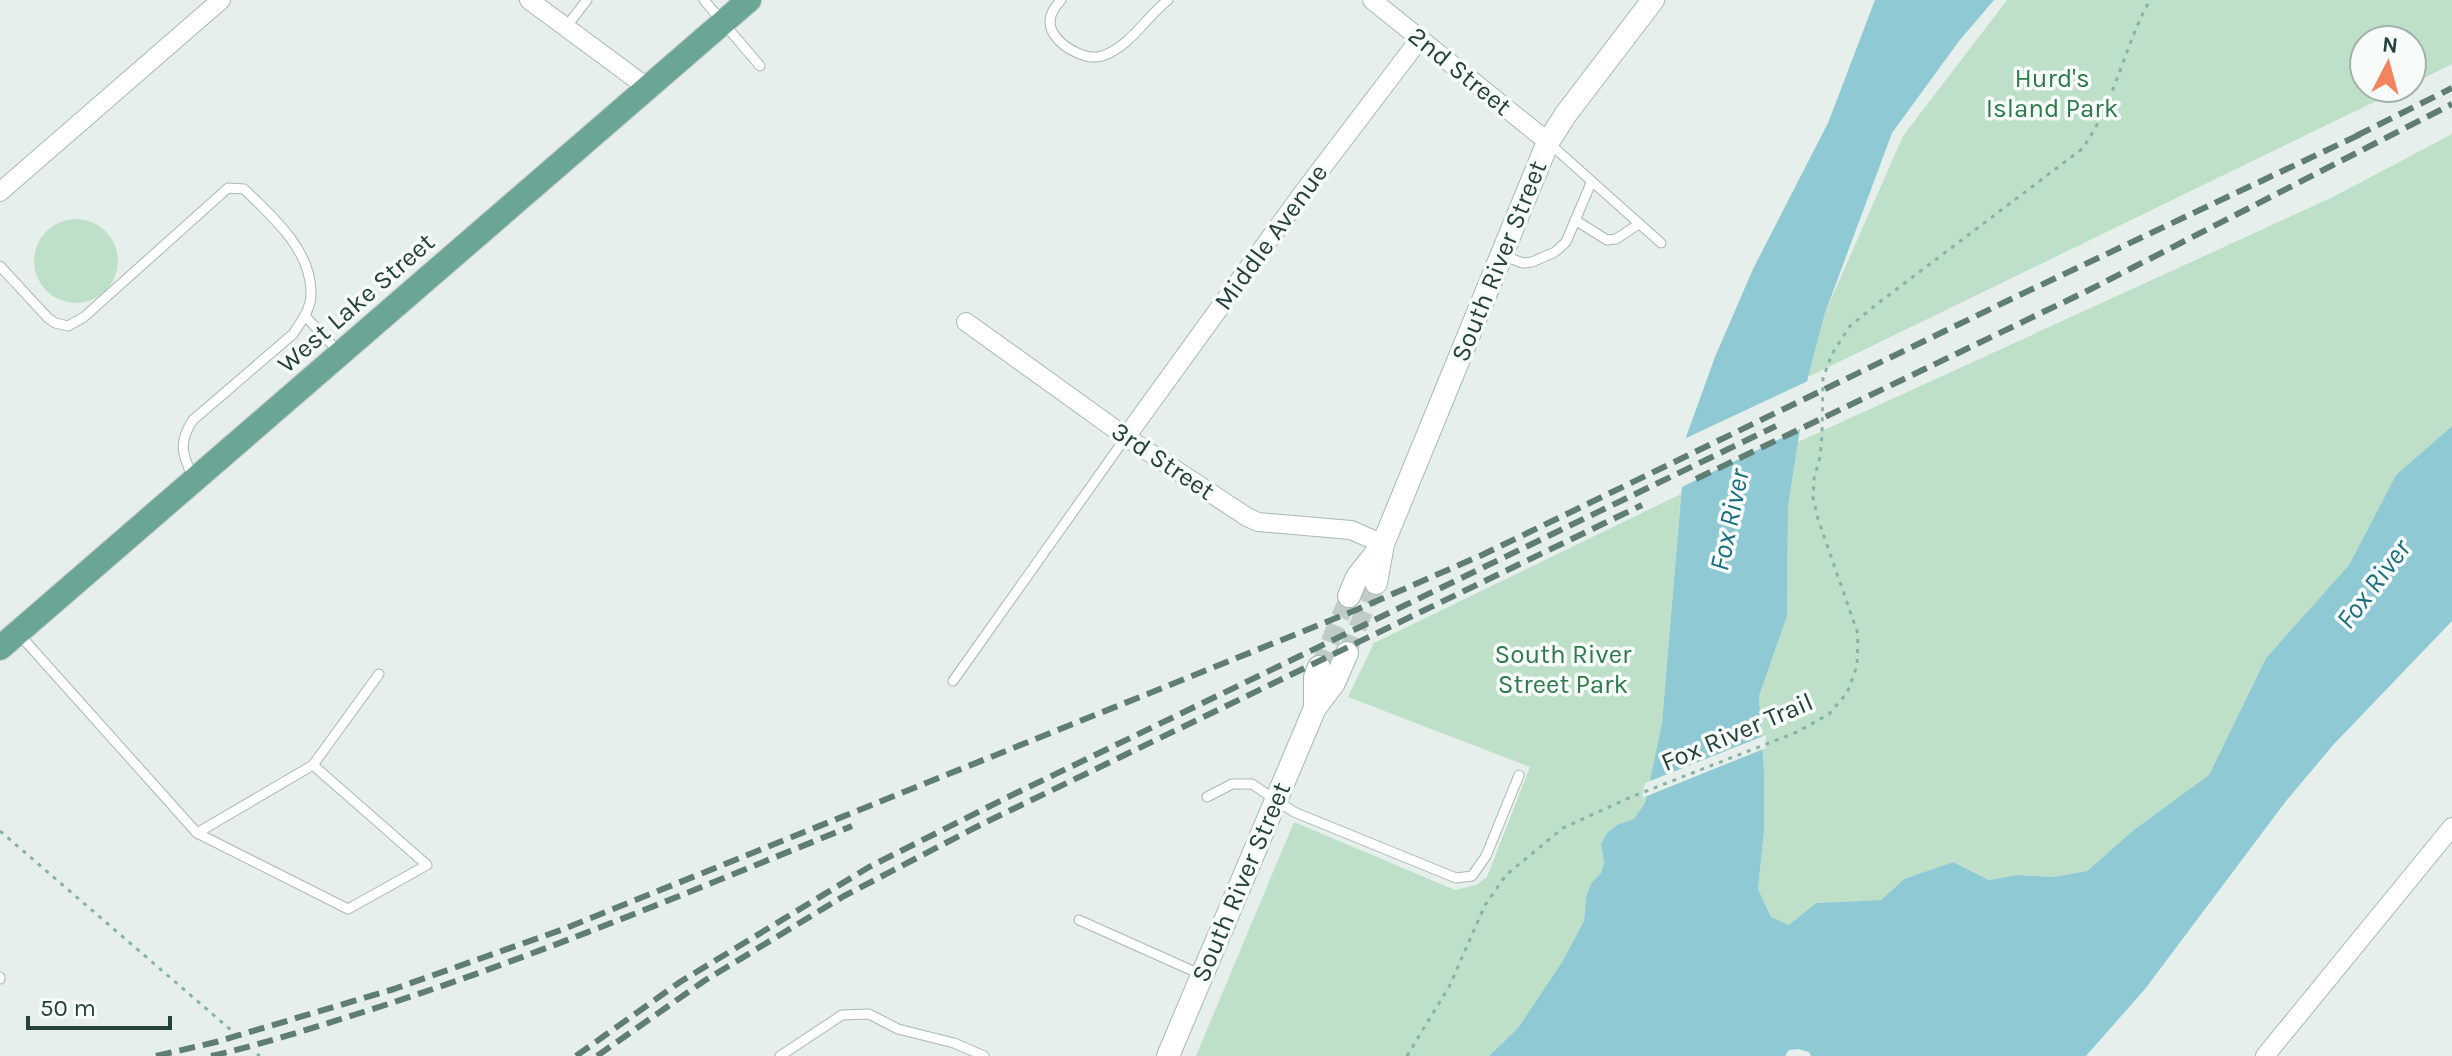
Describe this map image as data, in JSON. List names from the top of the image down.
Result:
{
  "streets": {
    "main road": ["West Lake Street"],
    "street": [
      "2nd Street",
      "Middle Avenue",
      "South River Street",
      "3rd Street"
    ],
    "path": ["Fox River Trail"]
  },
  "crossings": [
    ["2nd Street", "Middle Avenue"],
    ["2nd Street", "South River Street"],
    ["Middle Avenue", "3rd Street"],
    ["South River Street", "3rd Street"]
  ],
  "water": ["Fox River"],
  "parks": ["Hurd's Island Park", "South River Street Park"],
  "scale_bar": "50 m",
  "north": "top"
}
